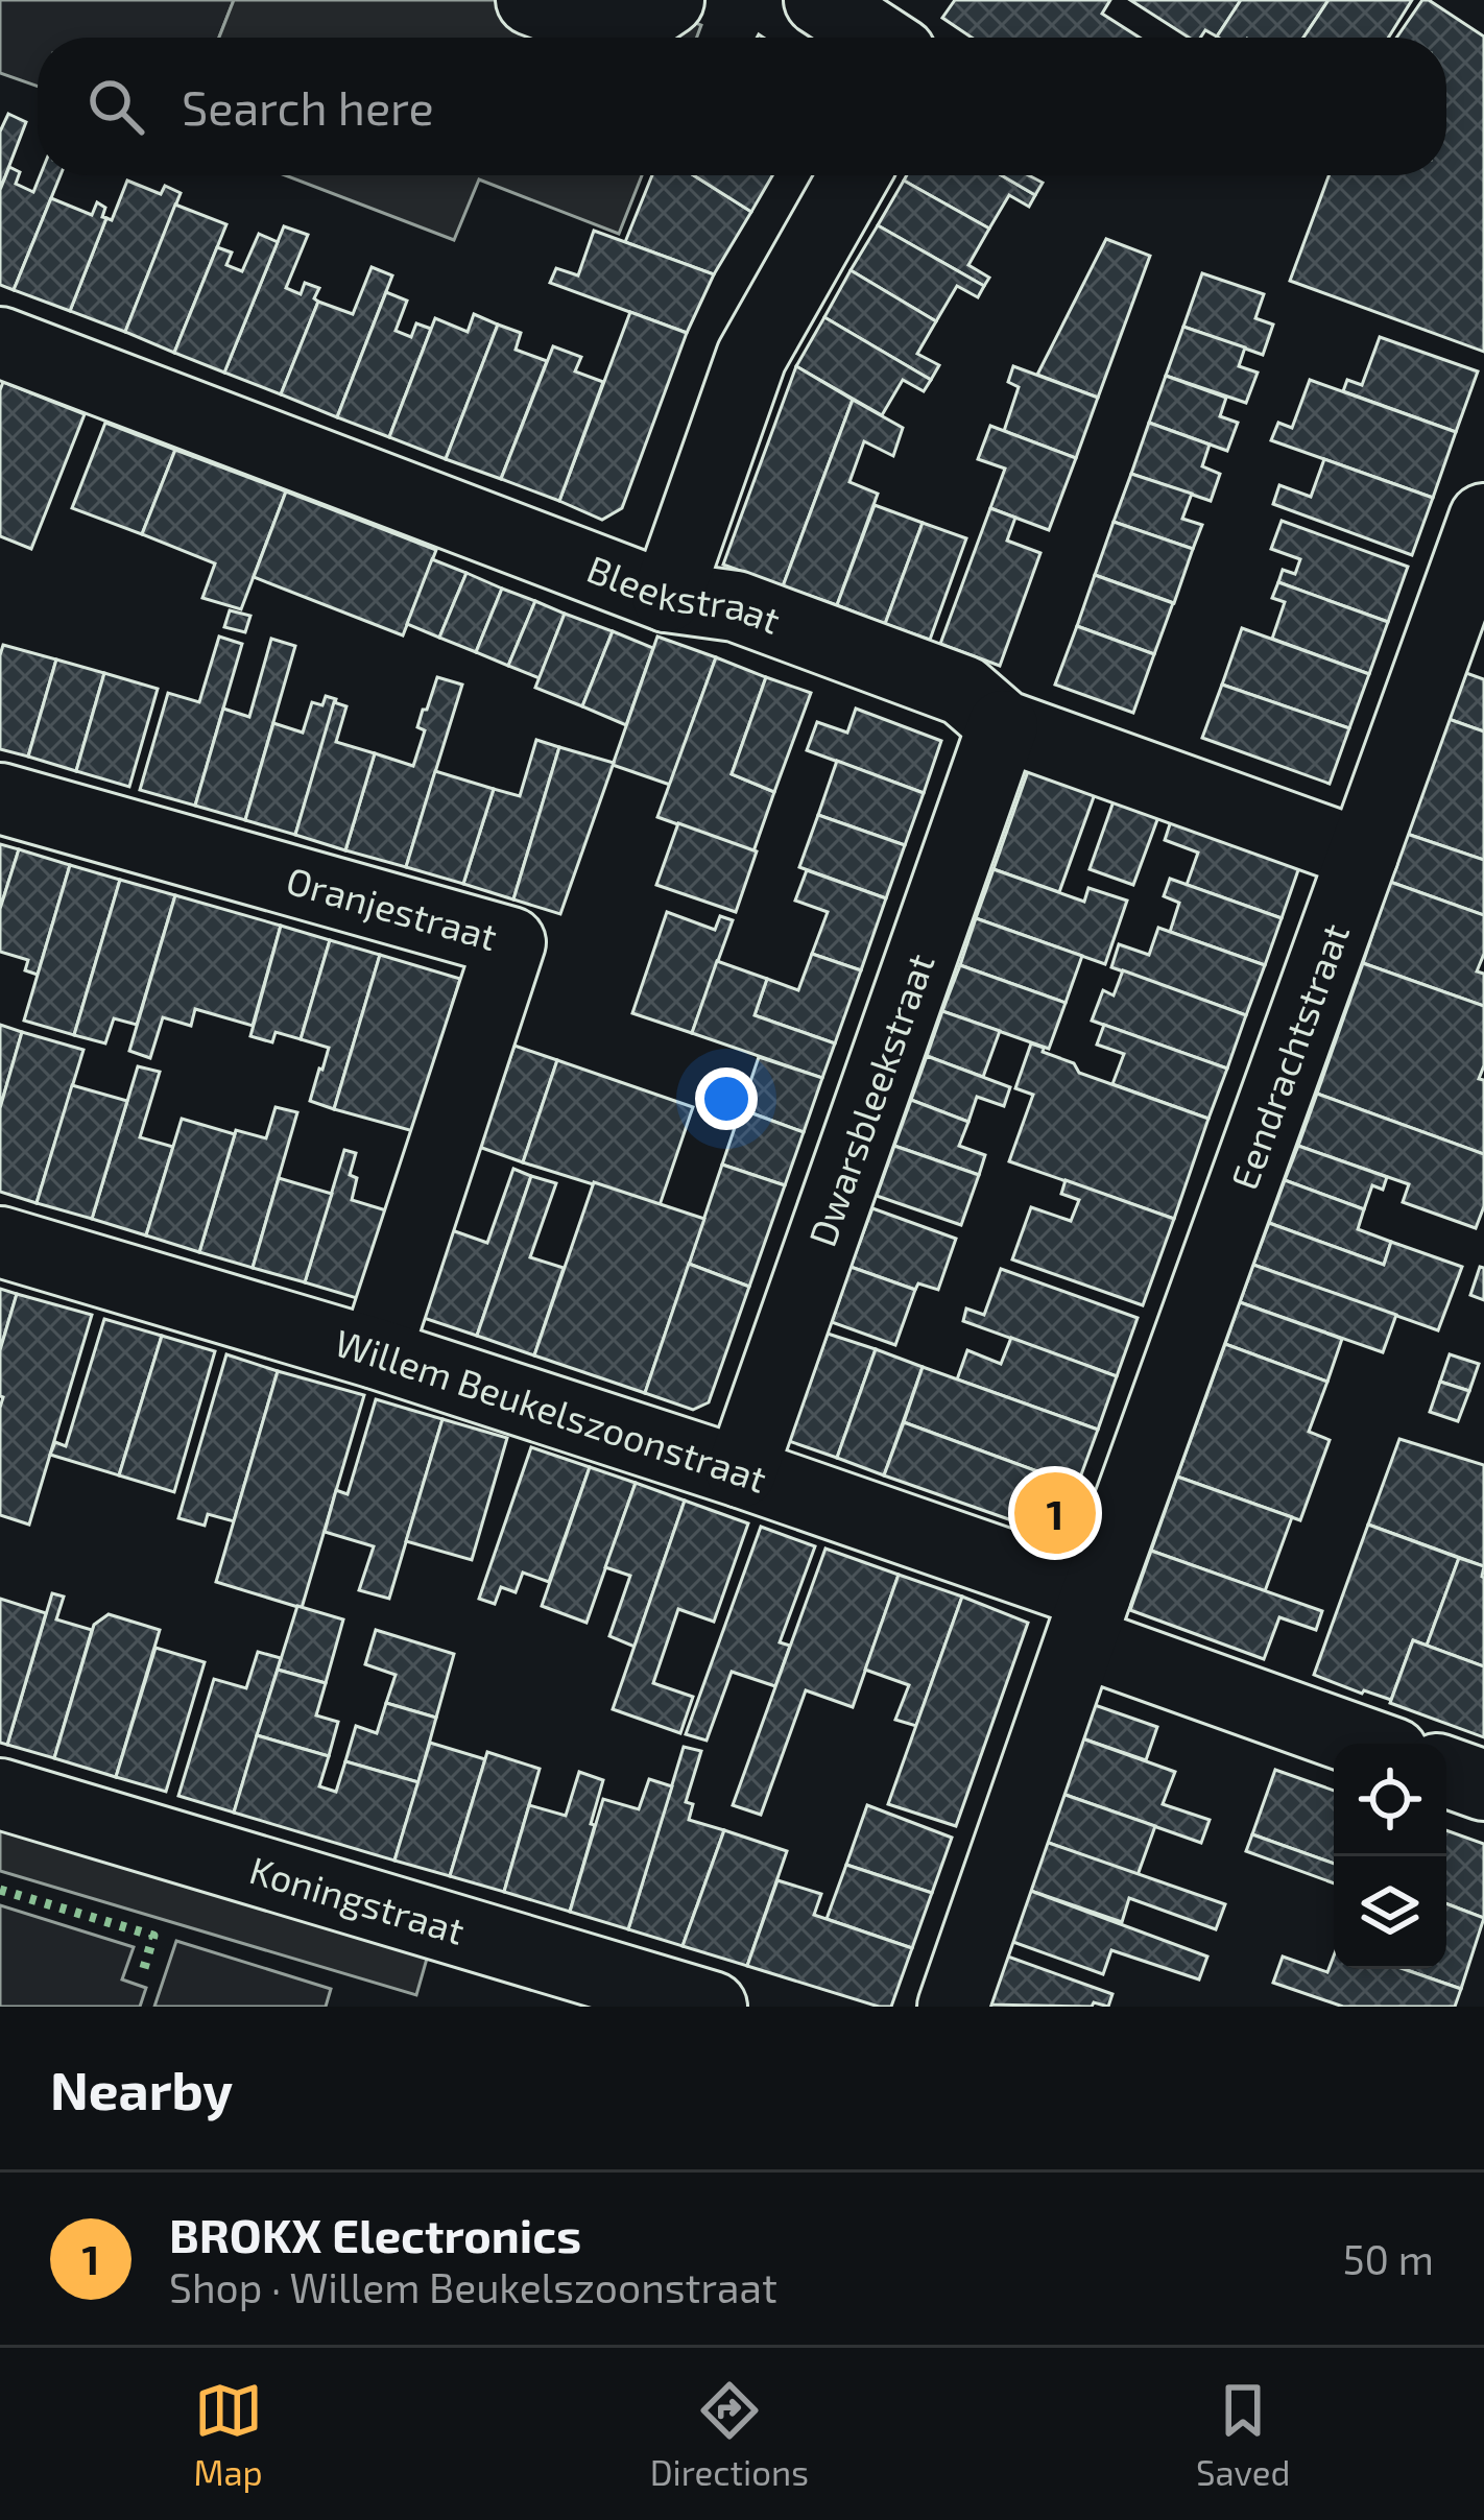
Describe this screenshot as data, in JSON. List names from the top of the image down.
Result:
{
  "streets": {
    "street": [
      "Bleekstraat",
      "Oranjestraat",
      "Eendrachtstraat",
      "Dwarsbleekstraat",
      "Willem Beukelszoonstraat",
      "Koningstraat"
    ]
  },
  "crossings": [
    ["Bleekstraat", "Eendrachtstraat"],
    ["Bleekstraat", "Dwarsbleekstraat"],
    ["Oranjestraat", "Willem Beukelszoonstraat"],
    ["Eendrachtstraat", "Willem Beukelszoonstraat"],
    ["Dwarsbleekstraat", "Willem Beukelszoonstraat"]
  ],
  "page": {
    "search": "Search here",
    "pins": "1",
    "heading": "Nearby",
    "list": [
      {
        "mark": "1",
        "name": "BROKX Electronics",
        "note": "Shop · Willem Beukelszoonstraat",
        "value": "50 m"
      }
    ],
    "nav": ["Map", "Directions", "Saved"]
  }
}
